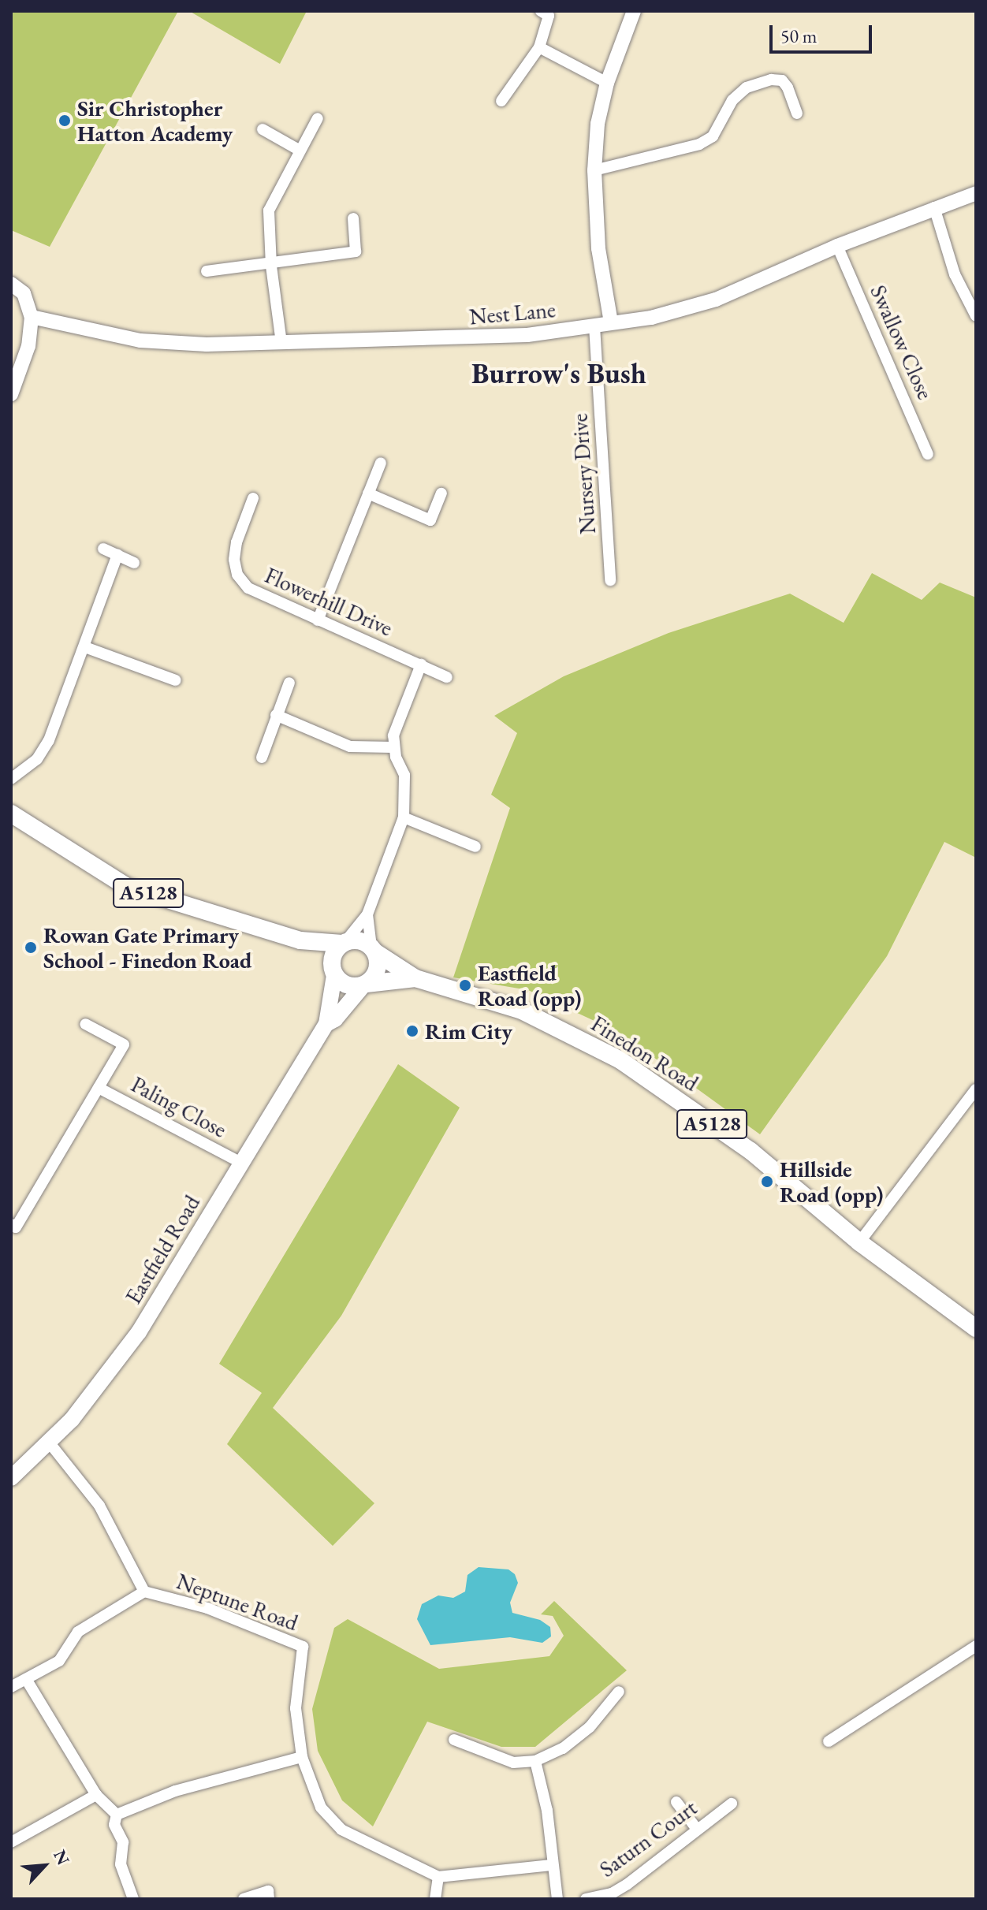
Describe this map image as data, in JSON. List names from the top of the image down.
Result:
{
  "streets": {
    "main road": ["A5128", "Finedon Road", "Eastfield Road"],
    "street": [
      "Nest Lane",
      "Swallow Close",
      "Nursery Drive",
      "Flowerhill Drive",
      "Paling Close",
      "Neptune Road",
      "Saturn Court"
    ]
  },
  "crossings": [
    ["Nest Lane", "Swallow Close"],
    ["Nest Lane", "Nursery Drive"],
    ["A5128", "Finedon Road"],
    ["A5128", "Eastfield Road"],
    ["Finedon Road", "Eastfield Road"],
    ["Paling Close", "Eastfield Road"],
    ["Eastfield Road", "Neptune Road"]
  ],
  "districts": ["Burrow's Bush"],
  "places": [
    "Sir Christopher Hatton Academy",
    "Rowan Gate Primary School - Finedon Road",
    "Eastfield Road (opp)",
    "Rim City",
    "Hillside Road (opp)"
  ],
  "scale_bar": "50 m",
  "north": "top right"
}
